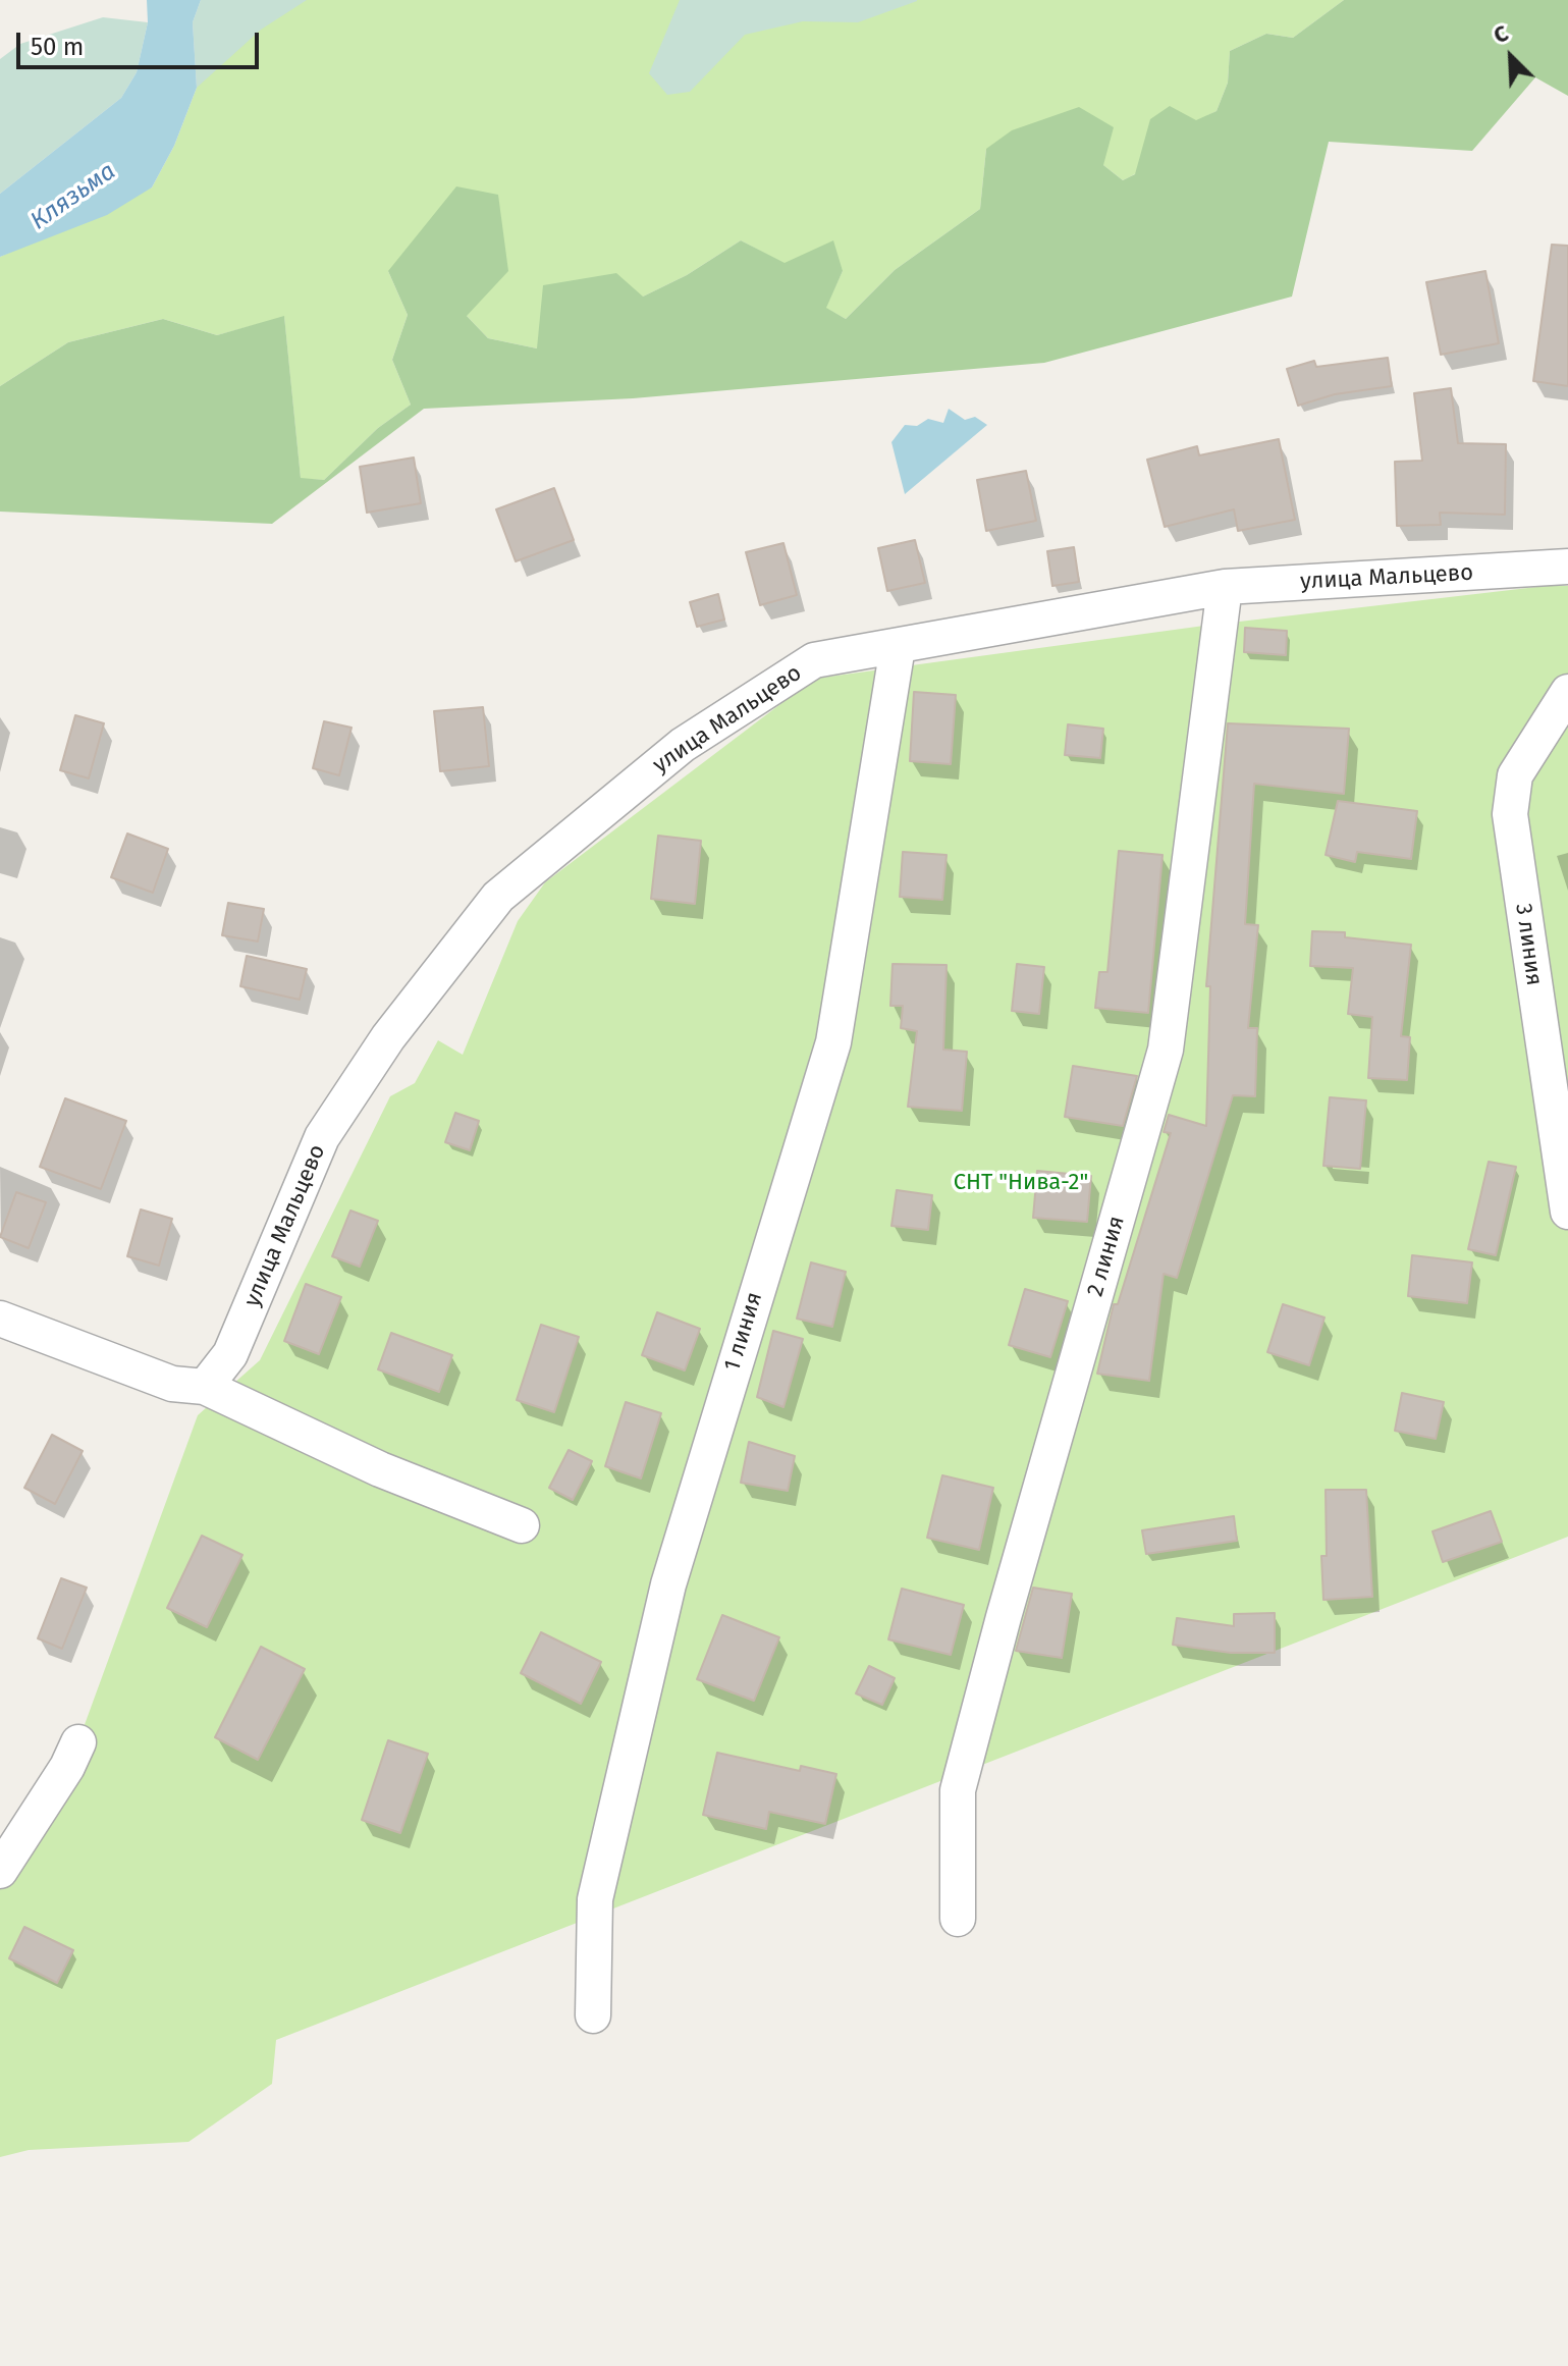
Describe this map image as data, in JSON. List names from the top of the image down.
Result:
{
  "streets": {
    "street": [
      "улица Мальцево",
      "3 линия",
      "2 линия",
      "1 линия"
    ]
  },
  "crossings": [
    ["улица Мальцево", "2 линия"],
    ["улица Мальцево", "1 линия"]
  ],
  "water": ["Клязьма"],
  "parks": ["СНТ \"Нива-2\""],
  "scale_bar": "50 m",
  "north": "top left"
}
